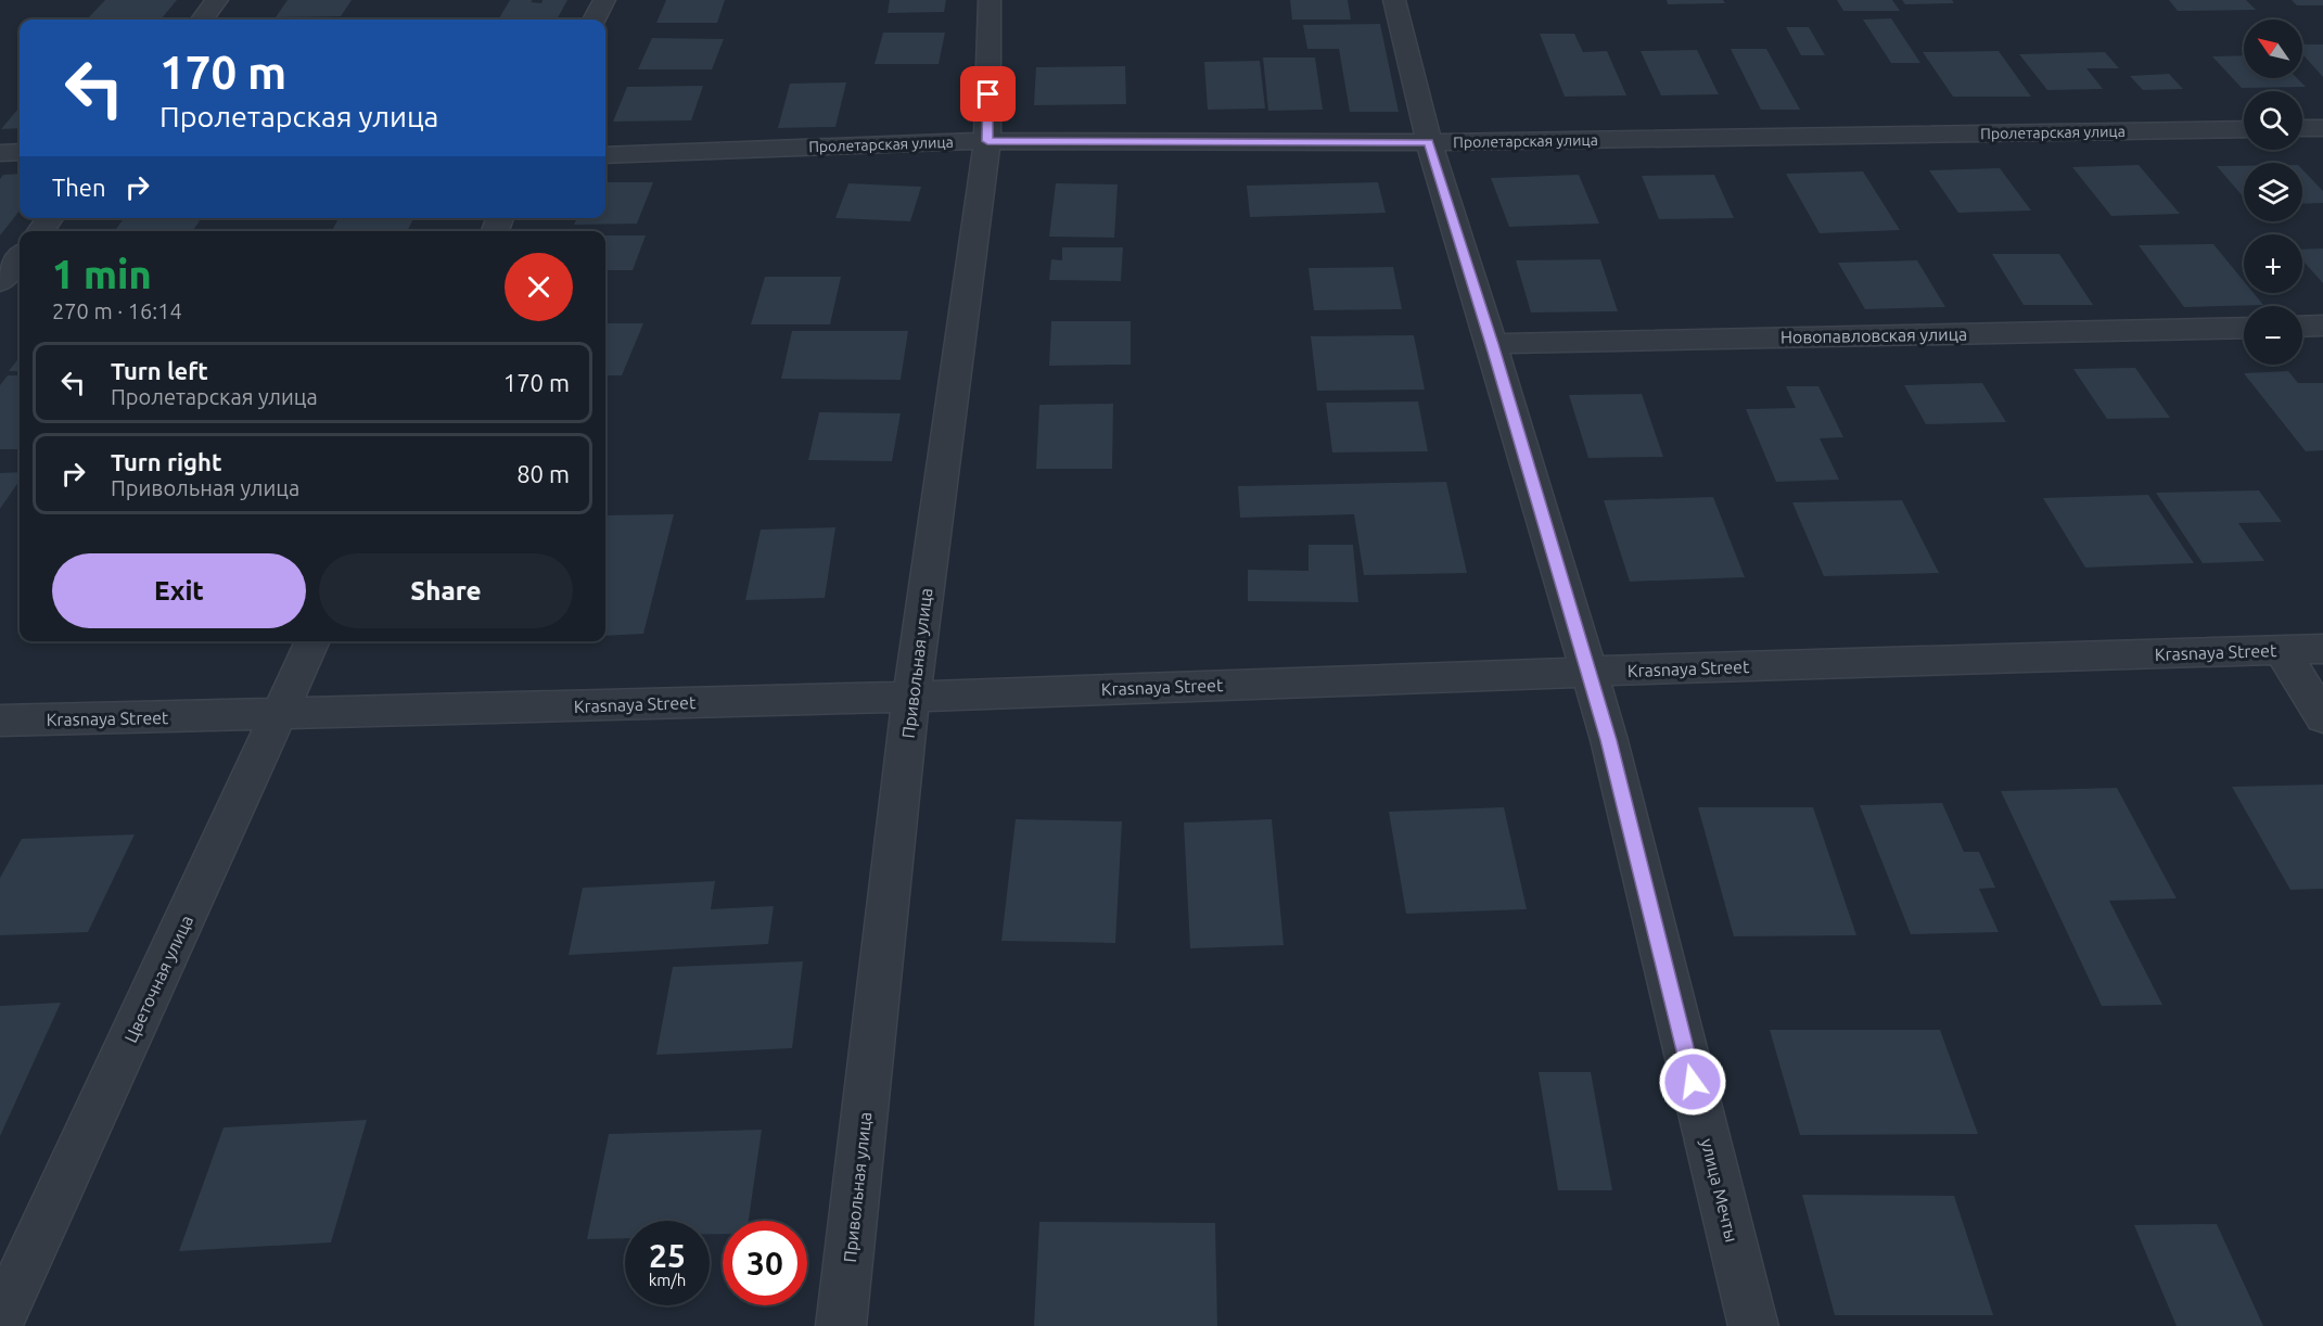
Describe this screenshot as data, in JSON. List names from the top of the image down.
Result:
{
  "streets": {
    "street": [
      "Пролетарская улица",
      "Новопавловская улица",
      "Krasnaya Street",
      "Привольная улица",
      "Цветочная улица",
      "улица Мечты"
    ]
  },
  "crossings": [
    ["Пролетарская улица", "Привольная улица"],
    ["Пролетарская улица", "улица Мечты"],
    ["Новопавловская улица", "улица Мечты"],
    ["Krasnaya Street", "Привольная улица"],
    ["Krasnaya Street", "Цветочная улица"],
    ["Krasnaya Street", "улица Мечты"]
  ],
  "north": "top left",
  "page": {
    "map_buttons": ["+", "−"],
    "turn": ["170 m", "Пролетарская улица"],
    "then": "Then",
    "heading": ["1 min", "270 m · 16:14"],
    "list": [
      {
        "name": "Turn left",
        "note": "Пролетарская улица",
        "value": "170 m"
      },
      {
        "name": "Turn right",
        "note": "Привольная улица",
        "value": "80 m"
      }
    ],
    "buttons": ["Exit", "Share"],
    "speed": "25 km/h",
    "limit": "30"
  }
}
